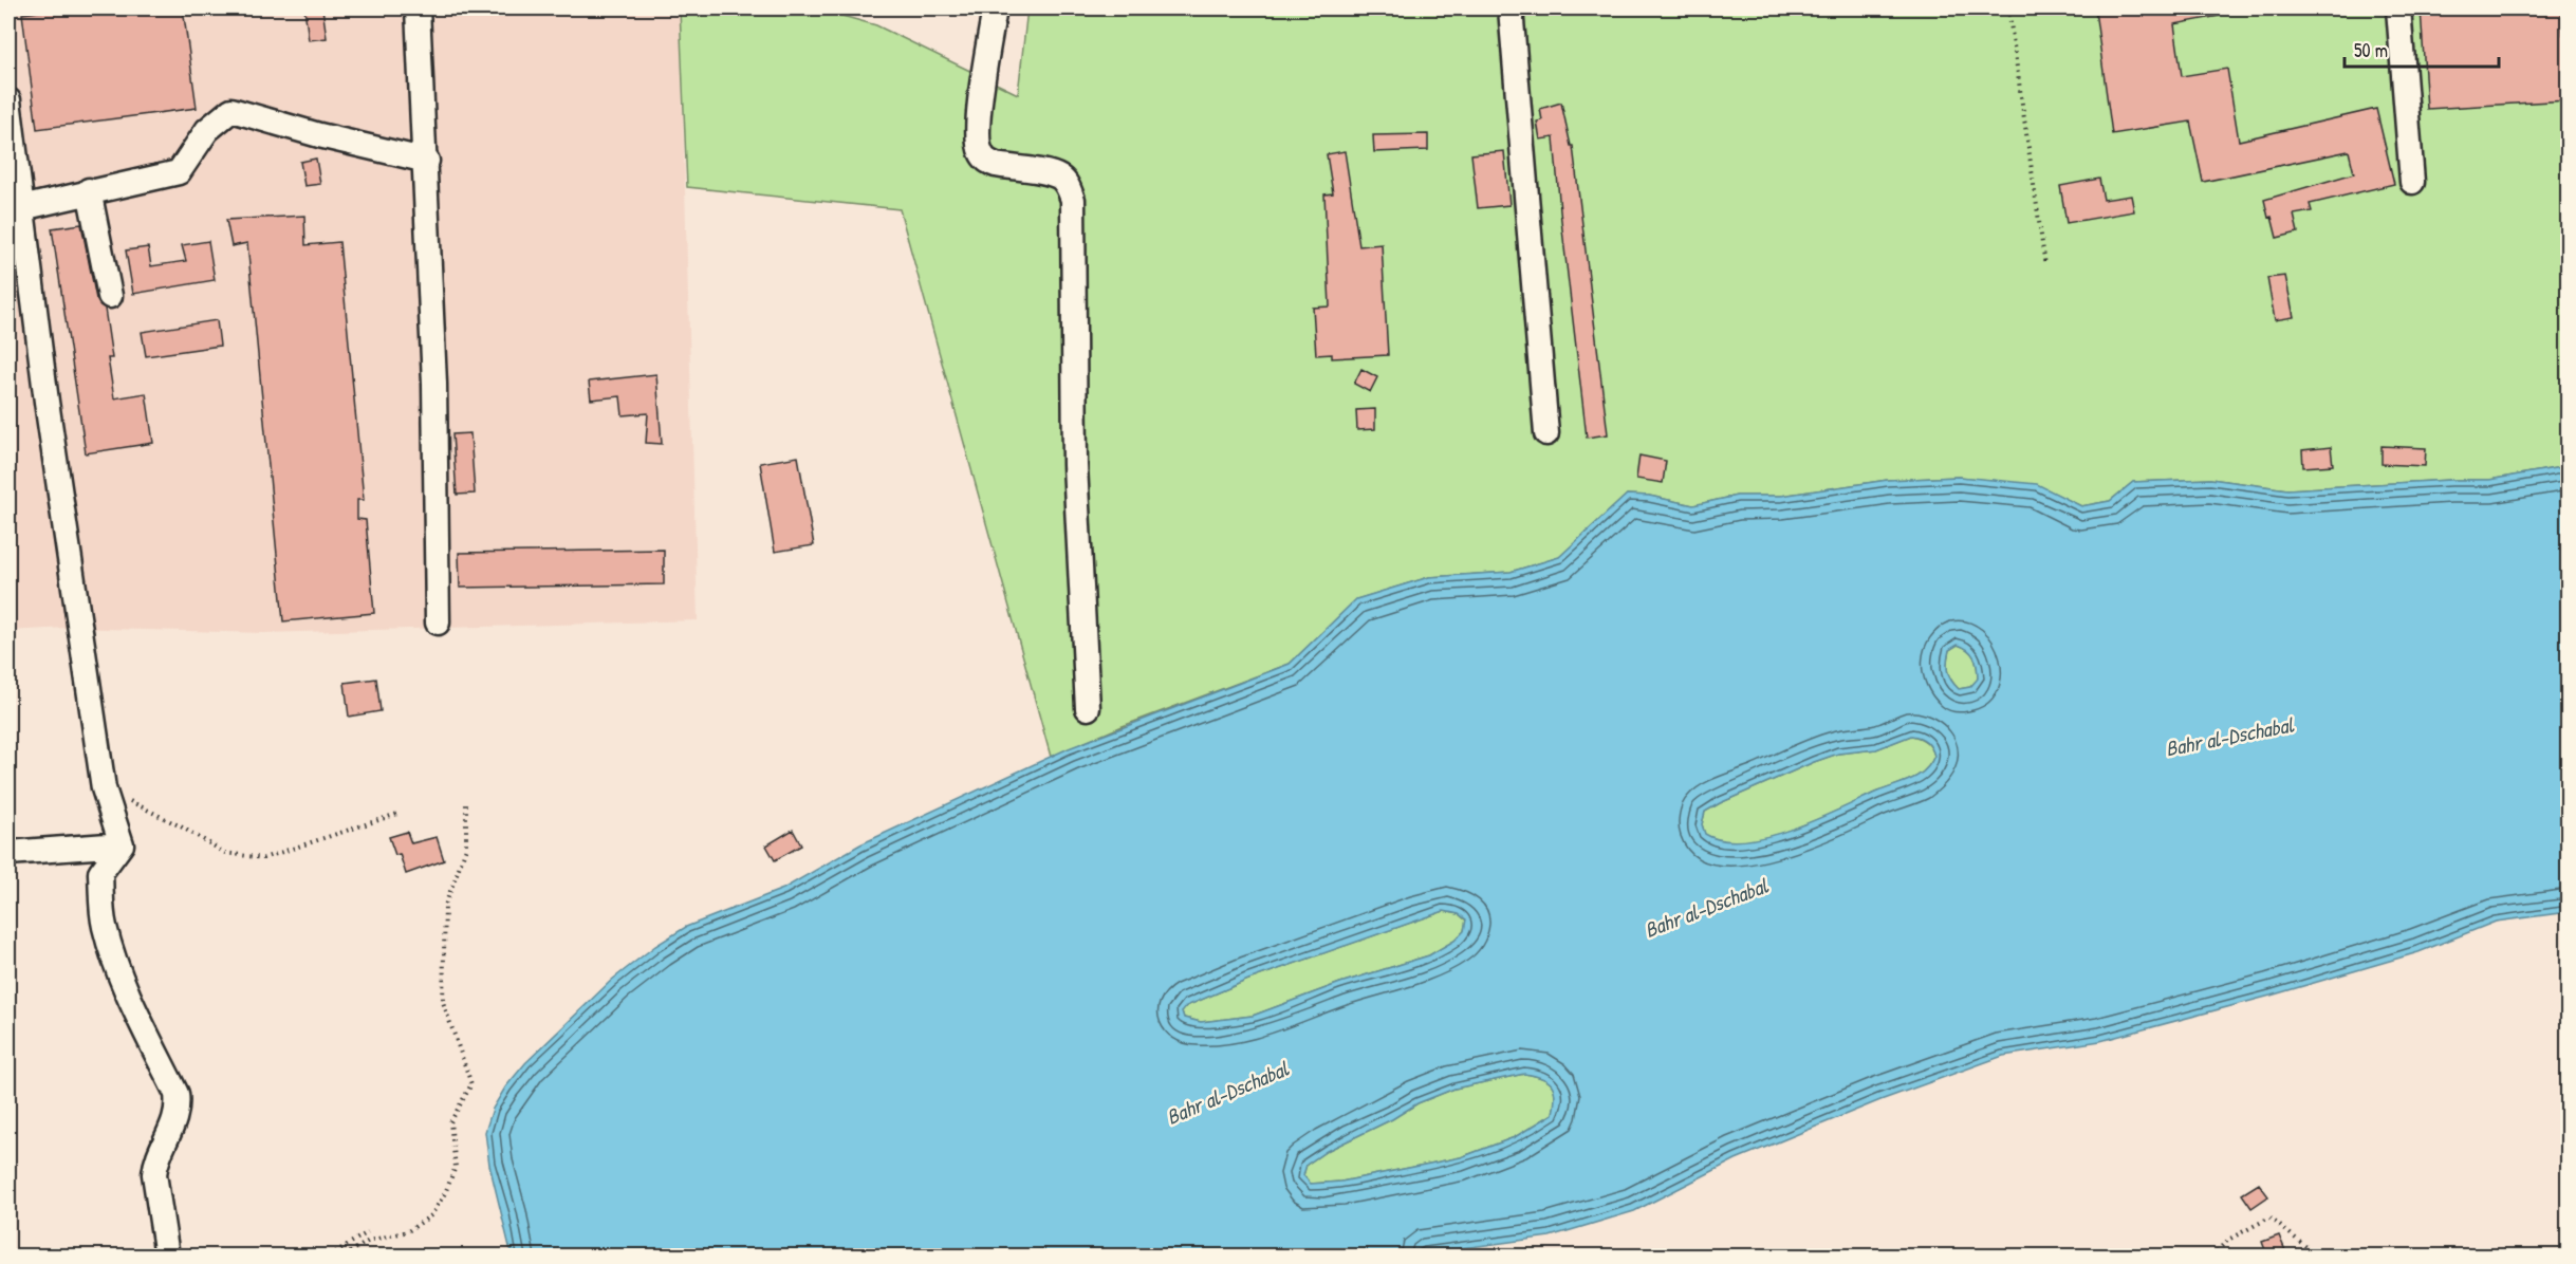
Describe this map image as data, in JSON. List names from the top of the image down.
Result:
{
  "water": ["Bahr al-Dschabal"],
  "scale_bar": "50 m"
}
